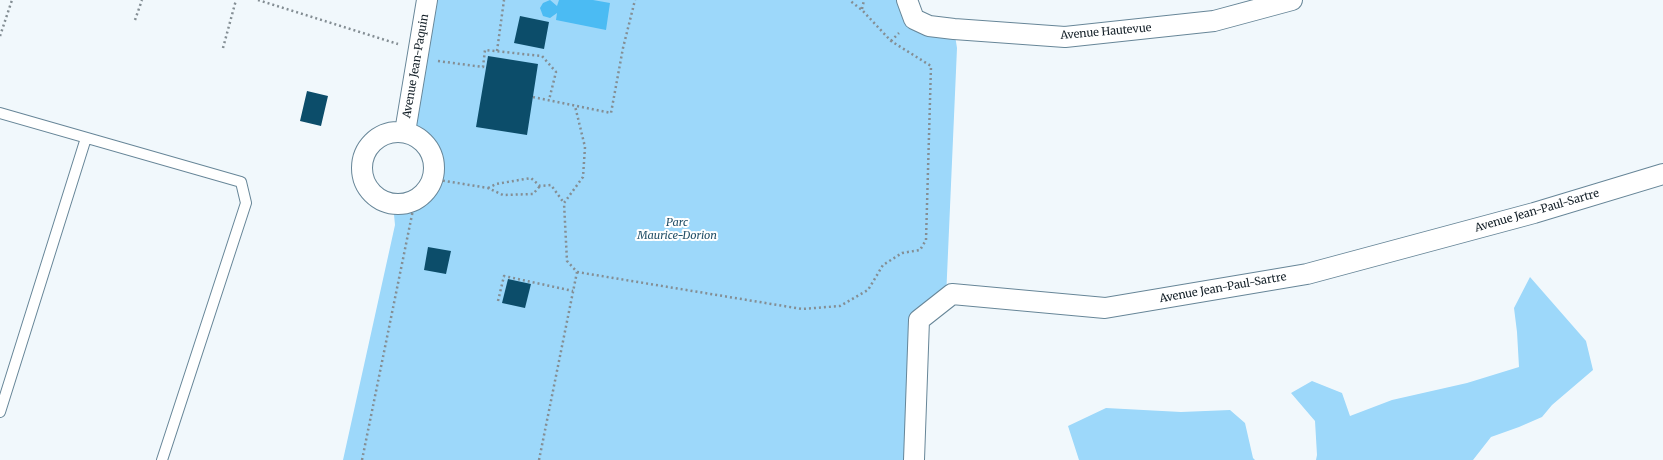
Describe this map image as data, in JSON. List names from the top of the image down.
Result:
{
  "streets": {
    "street": ["Avenue Hautevue", "Avenue Jean-Paquin", "Avenue Jean-Paul-Sartre"]
  },
  "parks": ["Parc Maurice-Dorion"]
}
